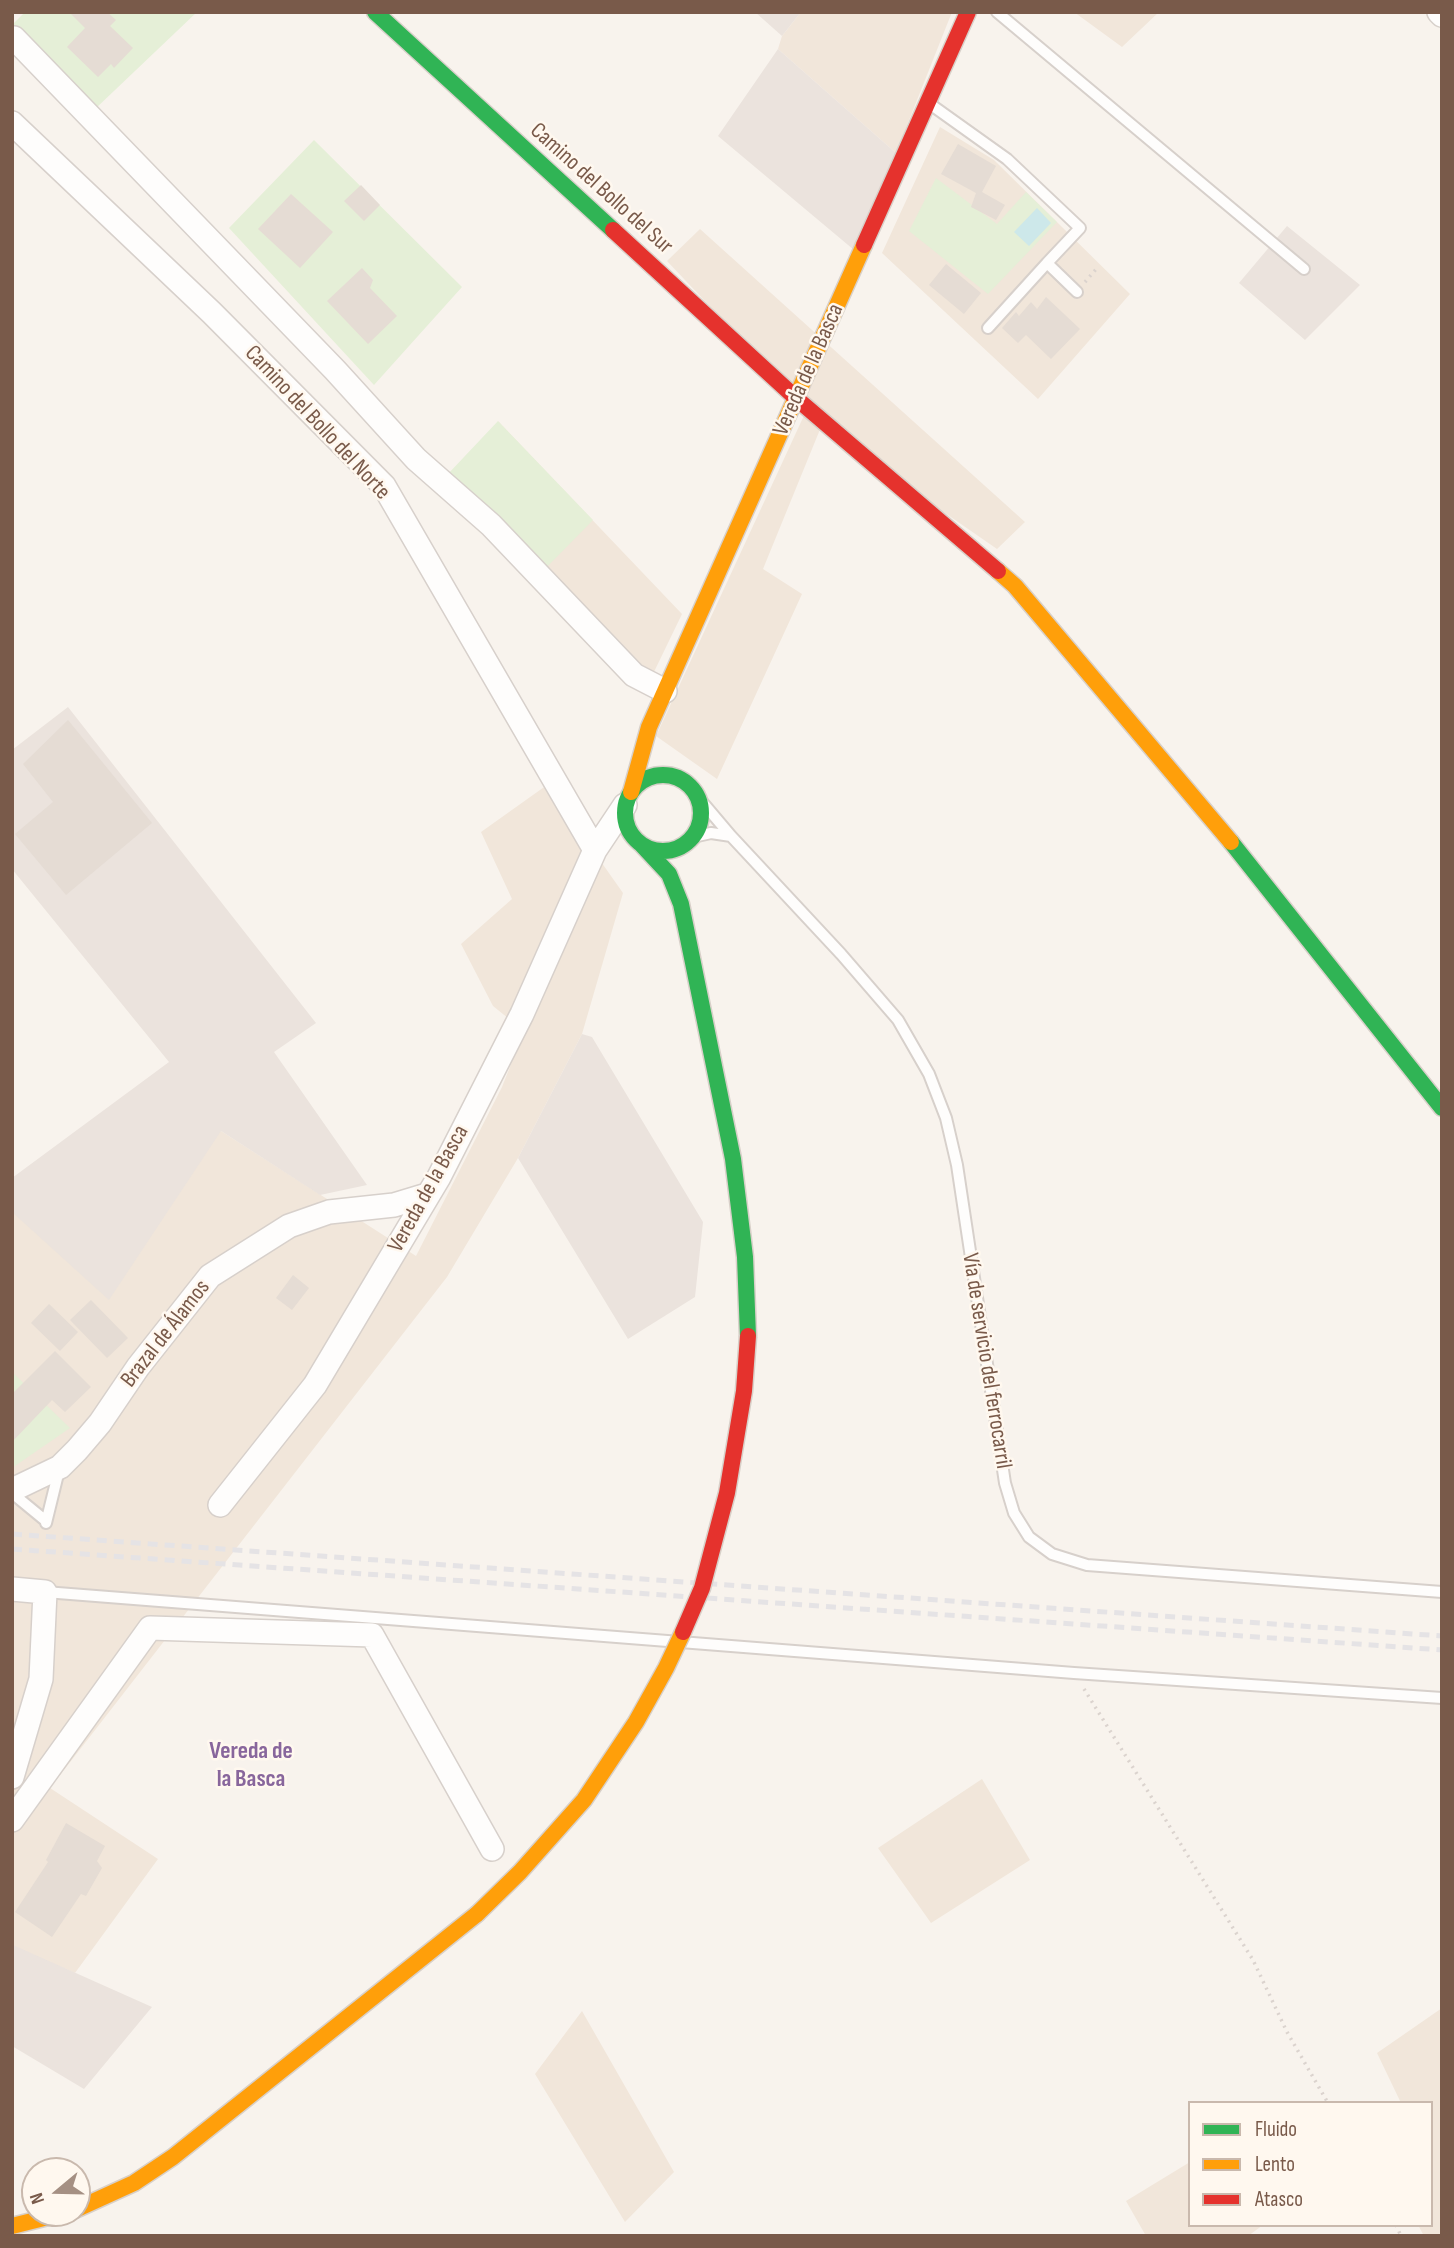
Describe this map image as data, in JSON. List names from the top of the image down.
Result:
{
  "streets": {
    "street": [
      "Camino del Bollo del Sur",
      "Vereda de la Basca",
      "Camino del Bollo del Norte",
      "Brazal de Álamos"
    ],
    "lane": ["Vía de servicio del ferrocarril"]
  },
  "crossings": [
    ["Camino del Bollo del Sur", "Vereda de la Basca"],
    ["Vereda de la Basca", "Camino del Bollo del Norte"],
    ["Vereda de la Basca", "Brazal de Álamos"],
    ["Vereda de la Basca", "Vía de servicio del ferrocarril"]
  ],
  "districts": ["Vereda de la Basca"],
  "legend": ["Fluido", "Lento", "Atasco"],
  "north": "left"
}
